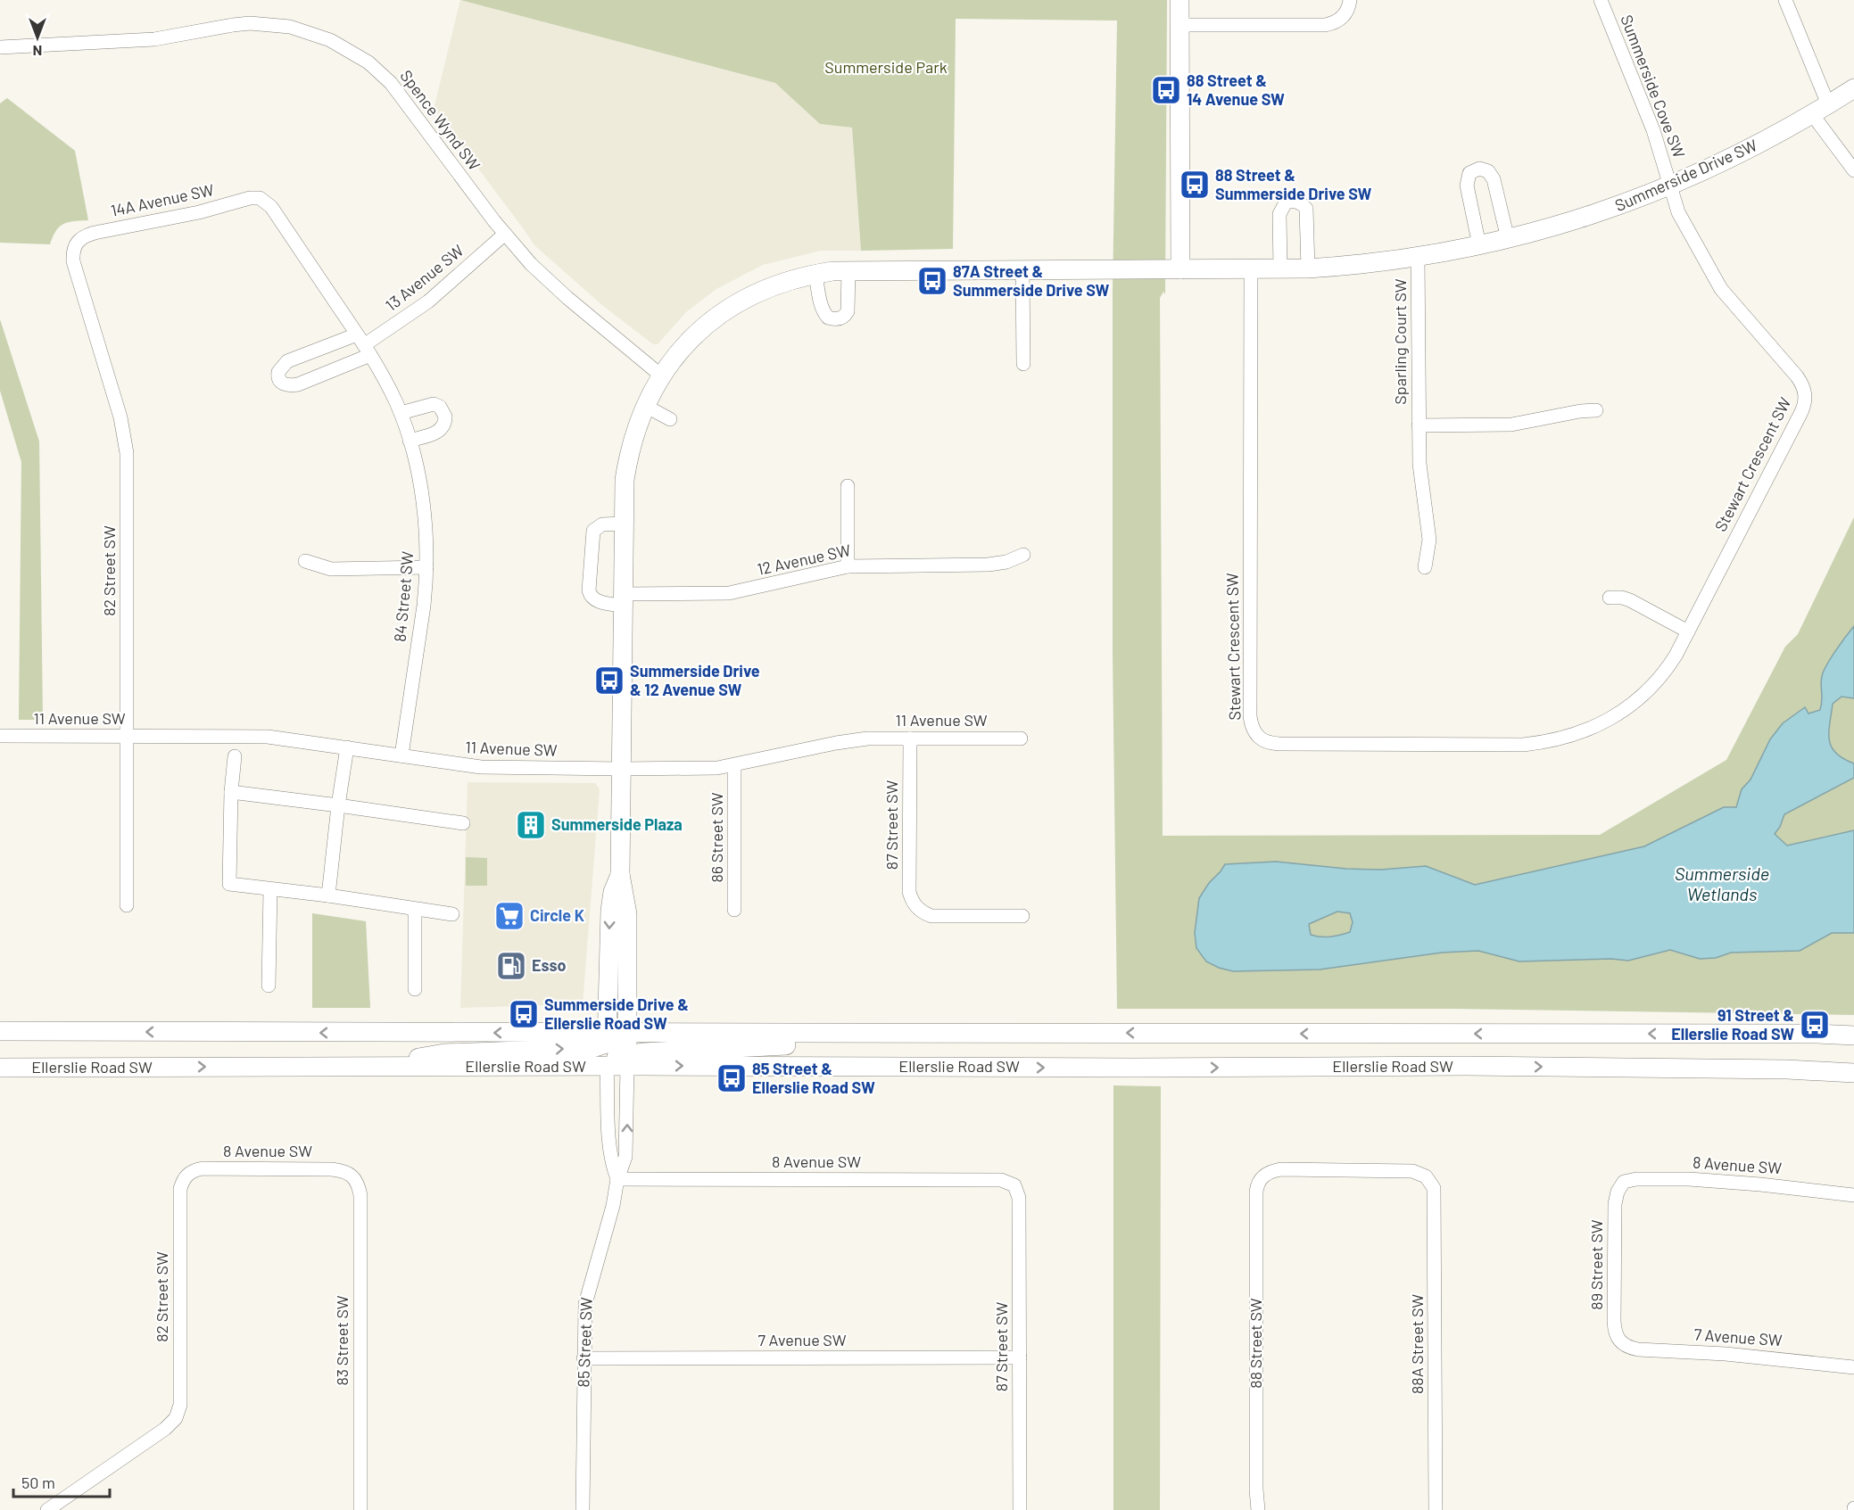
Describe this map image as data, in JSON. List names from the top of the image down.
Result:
{
  "streets": {
    "main road": ["Summerside Drive SW", "Ellerslie Road SW", "85 Street SW"],
    "street": [
      "Summerside Cove SW",
      "Spence Wynd SW",
      "14A Avenue SW",
      "13 Avenue SW",
      "Sparling Court SW",
      "Stewart Crescent SW",
      "12 Avenue SW",
      "82 Street SW",
      "84 Street SW",
      "11 Avenue SW",
      "87 Street SW",
      "86 Street SW",
      "8 Avenue SW",
      "89 Street SW",
      "7 Avenue SW",
      "83 Street SW",
      "88 Street SW",
      "88A Street SW"
    ]
  },
  "crossings": [
    ["Summerside Cove SW", "Summerside Drive SW"],
    ["Summerside Cove SW", "Stewart Crescent SW"],
    ["Spence Wynd SW", "Summerside Drive SW"],
    ["Spence Wynd SW", "13 Avenue SW"],
    ["Summerside Drive SW", "Sparling Court SW"],
    ["Summerside Drive SW", "Stewart Crescent SW"],
    ["Summerside Drive SW", "12 Avenue SW"],
    ["Summerside Drive SW", "11 Avenue SW"],
    ["Summerside Drive SW", "Ellerslie Road SW"],
    ["Summerside Drive SW", "85 Street SW"],
    ["14A Avenue SW", "82 Street SW"],
    ["14A Avenue SW", "84 Street SW"],
    ["13 Avenue SW", "84 Street SW"],
    ["82 Street SW", "11 Avenue SW"],
    ["82 Street SW", "8 Avenue SW"],
    ["84 Street SW", "11 Avenue SW"],
    ["11 Avenue SW", "87 Street SW"],
    ["11 Avenue SW", "86 Street SW"],
    ["87 Street SW", "8 Avenue SW"],
    ["87 Street SW", "7 Avenue SW"],
    ["Ellerslie Road SW", "85 Street SW"],
    ["8 Avenue SW", "89 Street SW"],
    ["8 Avenue SW", "83 Street SW"],
    ["8 Avenue SW", "85 Street SW"],
    ["89 Street SW", "7 Avenue SW"],
    ["7 Avenue SW", "85 Street SW"],
    ["88 Street SW", "88A Street SW"]
  ],
  "water": ["Summerside Wetlands"],
  "parks": ["Summerside Park"],
  "places": {
    "bus stop": [
      "88 Street & 14 Avenue SW",
      "88 Street & Summerside Drive SW",
      "87A Street & Summerside Drive SW",
      "Summerside Drive & 12 Avenue SW",
      "Summerside Drive & Ellerslie Road SW",
      "91 Street & Ellerslie Road SW",
      "85 Street & Ellerslie Road SW"
    ],
    "building": ["Summerside Plaza"],
    "supermarket": ["Circle K"],
    "fuel station": ["Esso"]
  },
  "scale_bar": "50 m",
  "north": "bottom"
}
